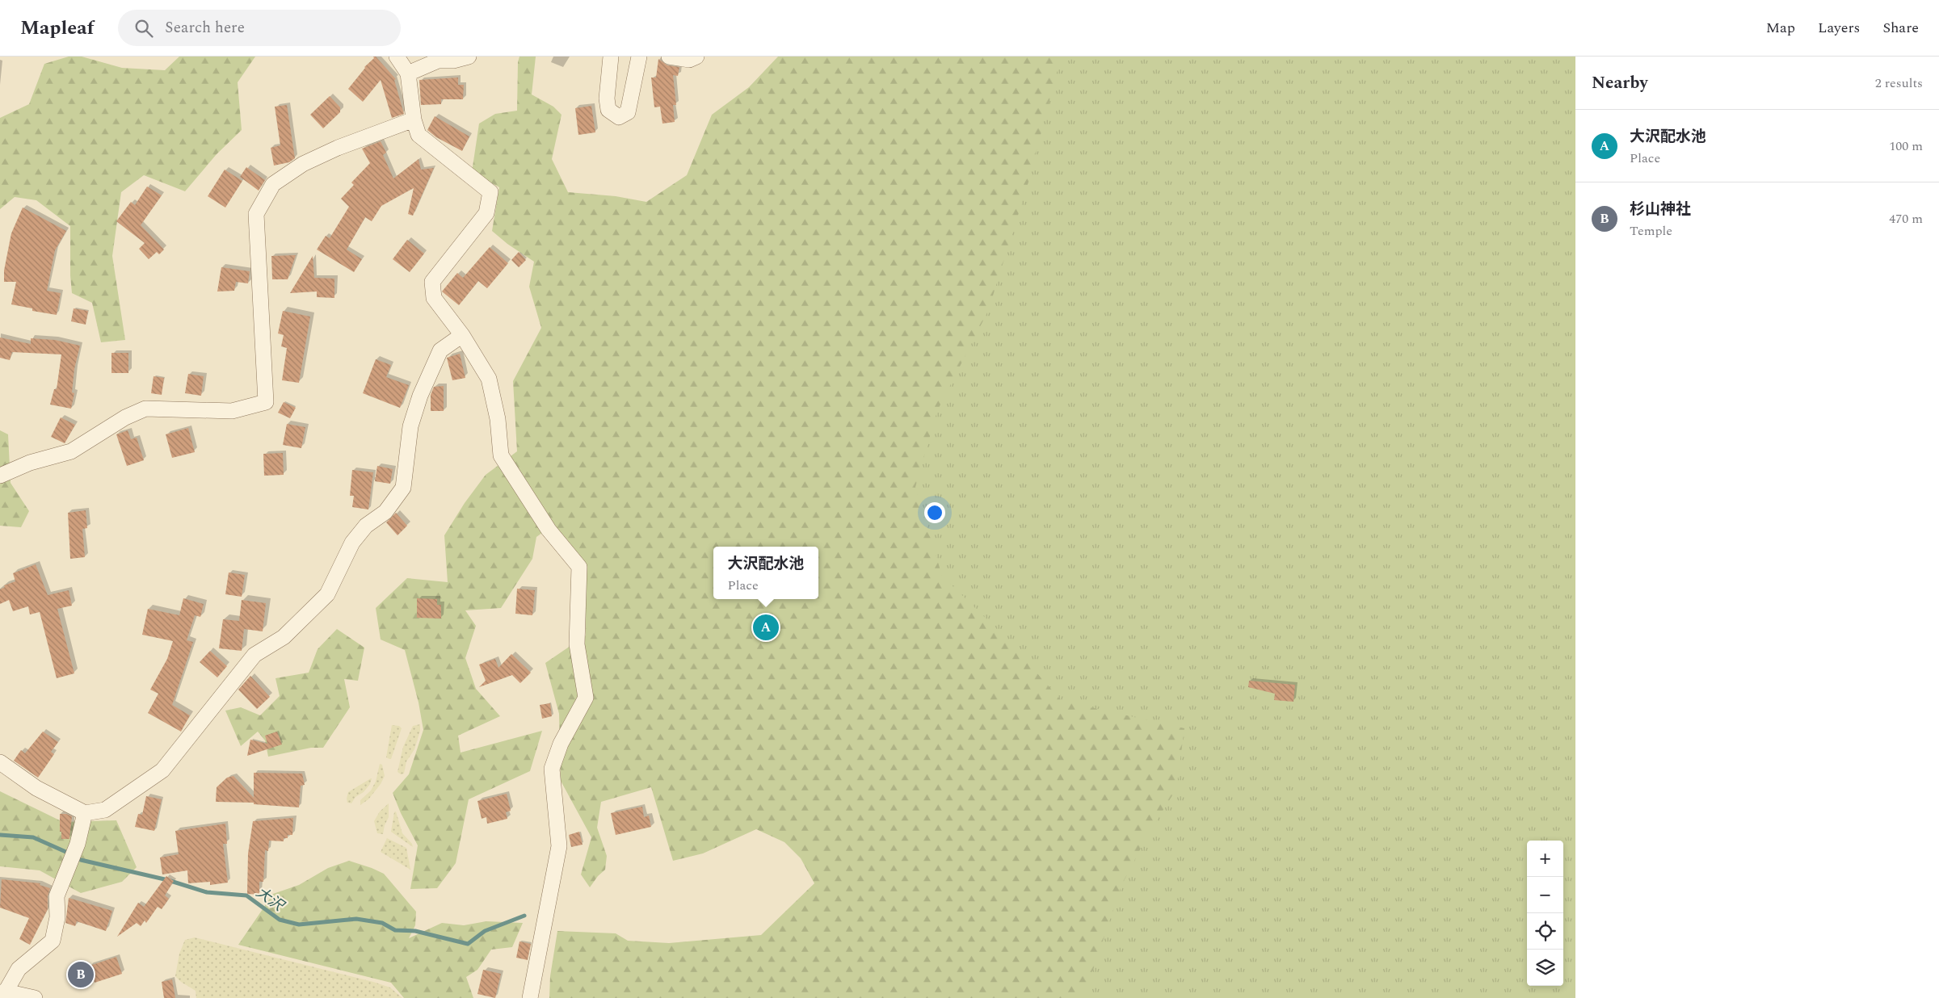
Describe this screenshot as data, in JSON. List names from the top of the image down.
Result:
{
  "water": ["大沢"],
  "page": {
    "header": "Mapleaf",
    "search": "Search here",
    "nav": ["Map", "Layers", "Share"],
    "heading": ["Nearby", "2 results"],
    "list": [
      {
        "mark": "A",
        "name": "大沢配水池",
        "note": "Place",
        "value": "100 m"
      },
      {
        "mark": "B",
        "name": "杉山神社",
        "note": "Temple",
        "value": "470 m"
      }
    ],
    "popup": ["大沢配水池", "Place"],
    "pins": ["A", "B"],
    "map_buttons": ["+", "−"]
  }
}
